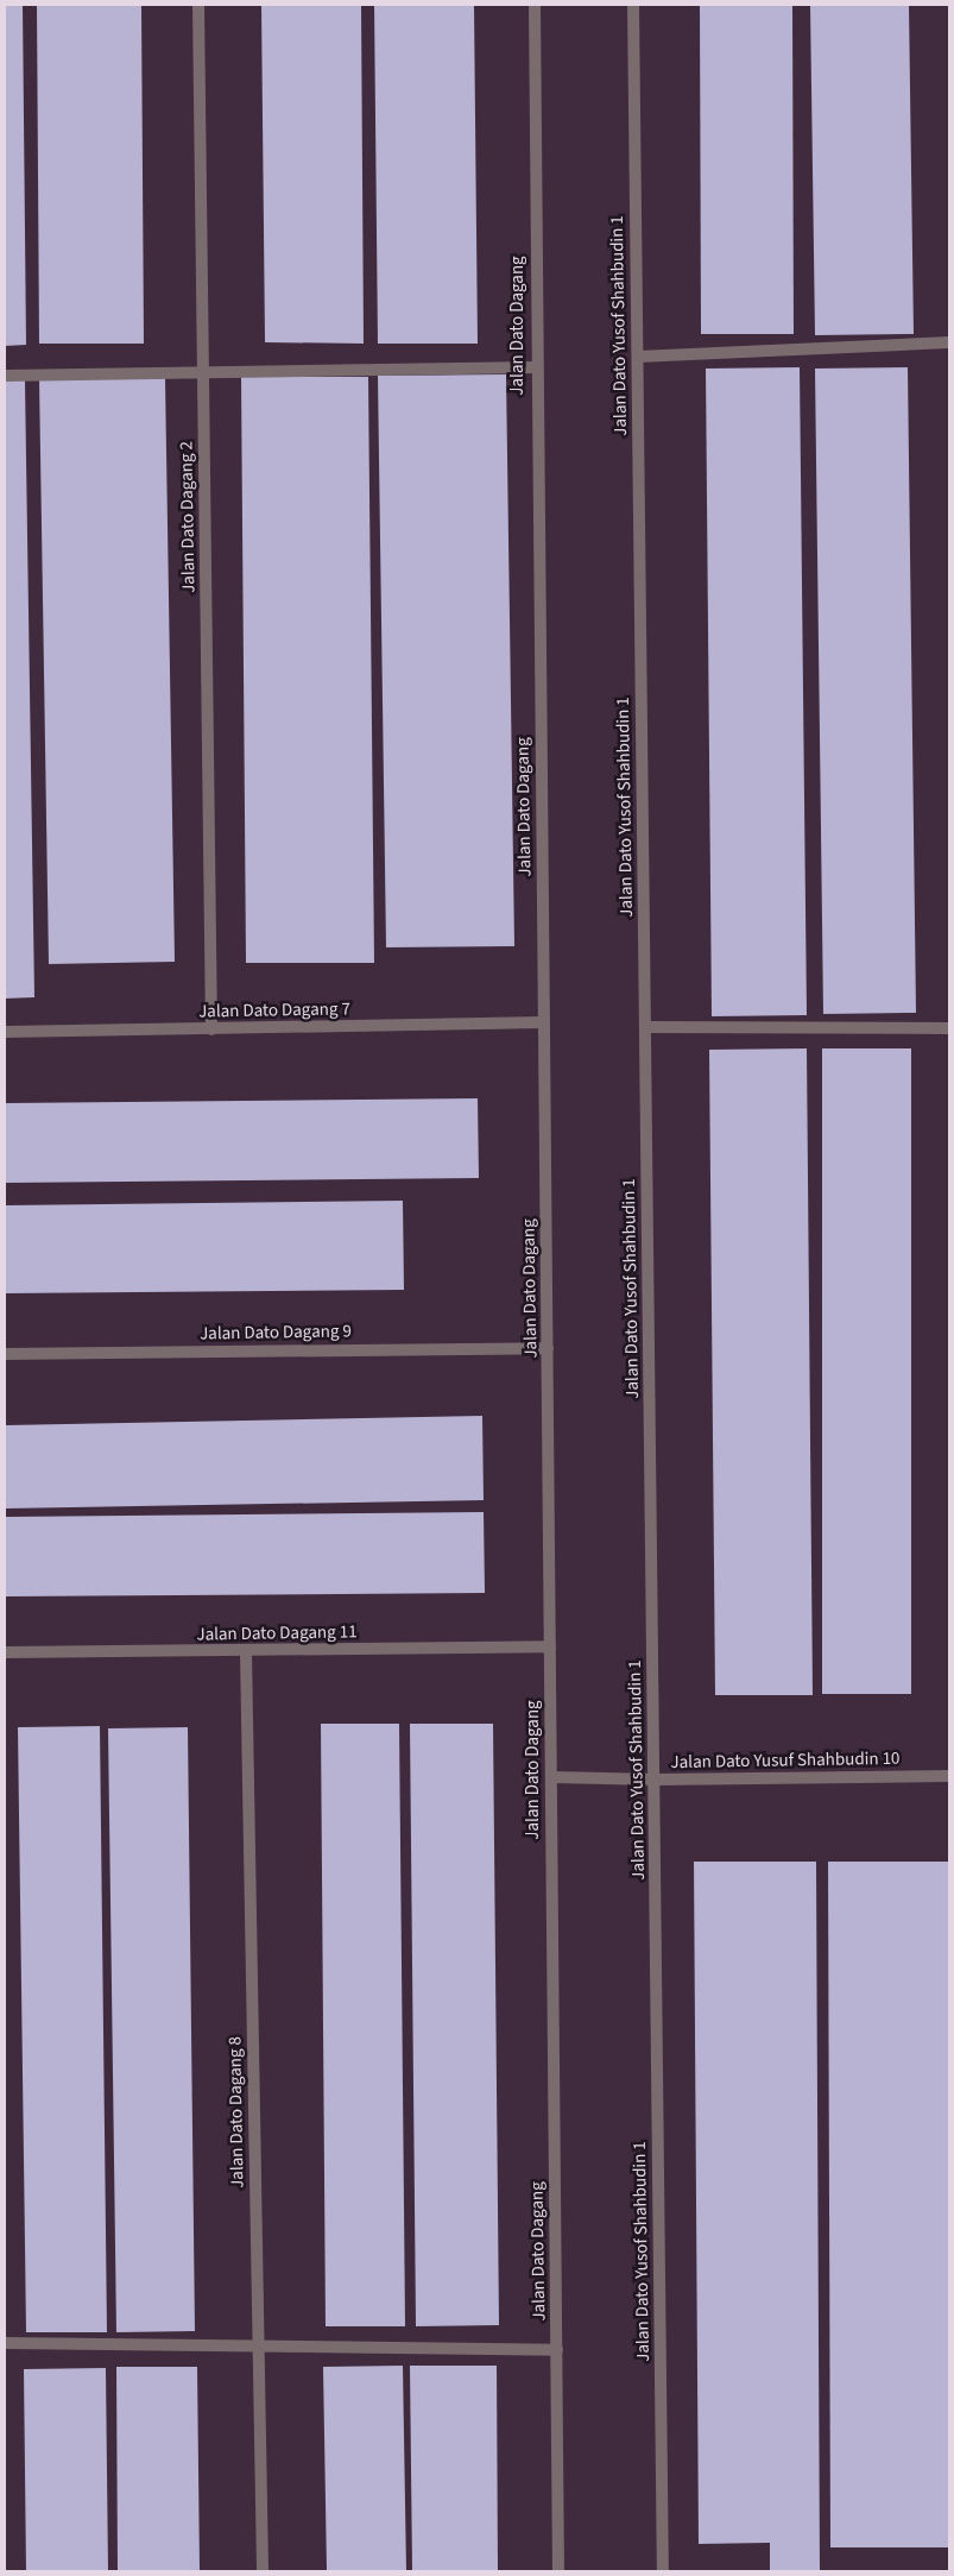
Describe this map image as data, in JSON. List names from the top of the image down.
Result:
{
  "streets": {
    "street": [
      "Jalan Dato Dagang",
      "Jalan Dato Yusof Shahbudin 1",
      "Jalan Dato Dagang 2",
      "Jalan Dato Dagang 7",
      "Jalan Dato Dagang 9",
      "Jalan Dato Dagang 11",
      "Jalan Dato Yusuf Shahbudin 10",
      "Jalan Dato Dagang 8"
    ]
  },
  "crossings": [
    ["Jalan Dato Dagang", "Jalan Dato Dagang 7"],
    ["Jalan Dato Dagang", "Jalan Dato Dagang 9"],
    ["Jalan Dato Dagang", "Jalan Dato Dagang 11"],
    ["Jalan Dato Dagang", "Jalan Dato Yusuf Shahbudin 10"],
    ["Jalan Dato Yusof Shahbudin 1", "Jalan Dato Yusuf Shahbudin 10"],
    ["Jalan Dato Dagang 2", "Jalan Dato Dagang 7"],
    ["Jalan Dato Dagang 11", "Jalan Dato Dagang 8"]
  ]
}
